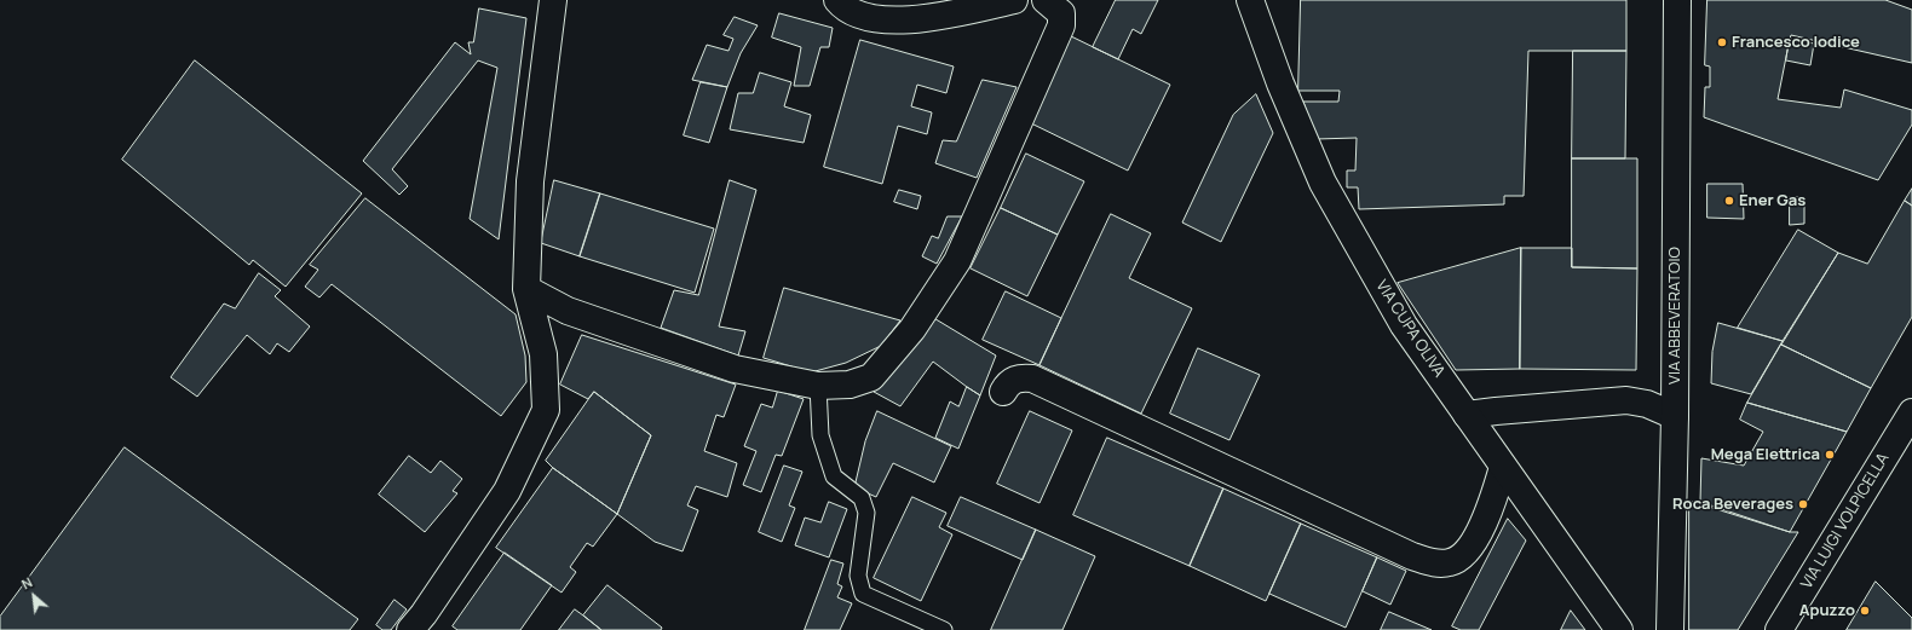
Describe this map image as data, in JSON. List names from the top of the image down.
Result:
{
  "streets": {
    "street": ["VIA ABBEVERATOIO", "VIA CUPA OLIVA", "VIA LUIGI VOLPICELLA"]
  },
  "places": [
    "Francesco Iodice",
    "Ener Gas",
    "Mega Elettrica",
    "Roca Beverages",
    "Apuzzo"
  ],
  "north": "top left"
}
